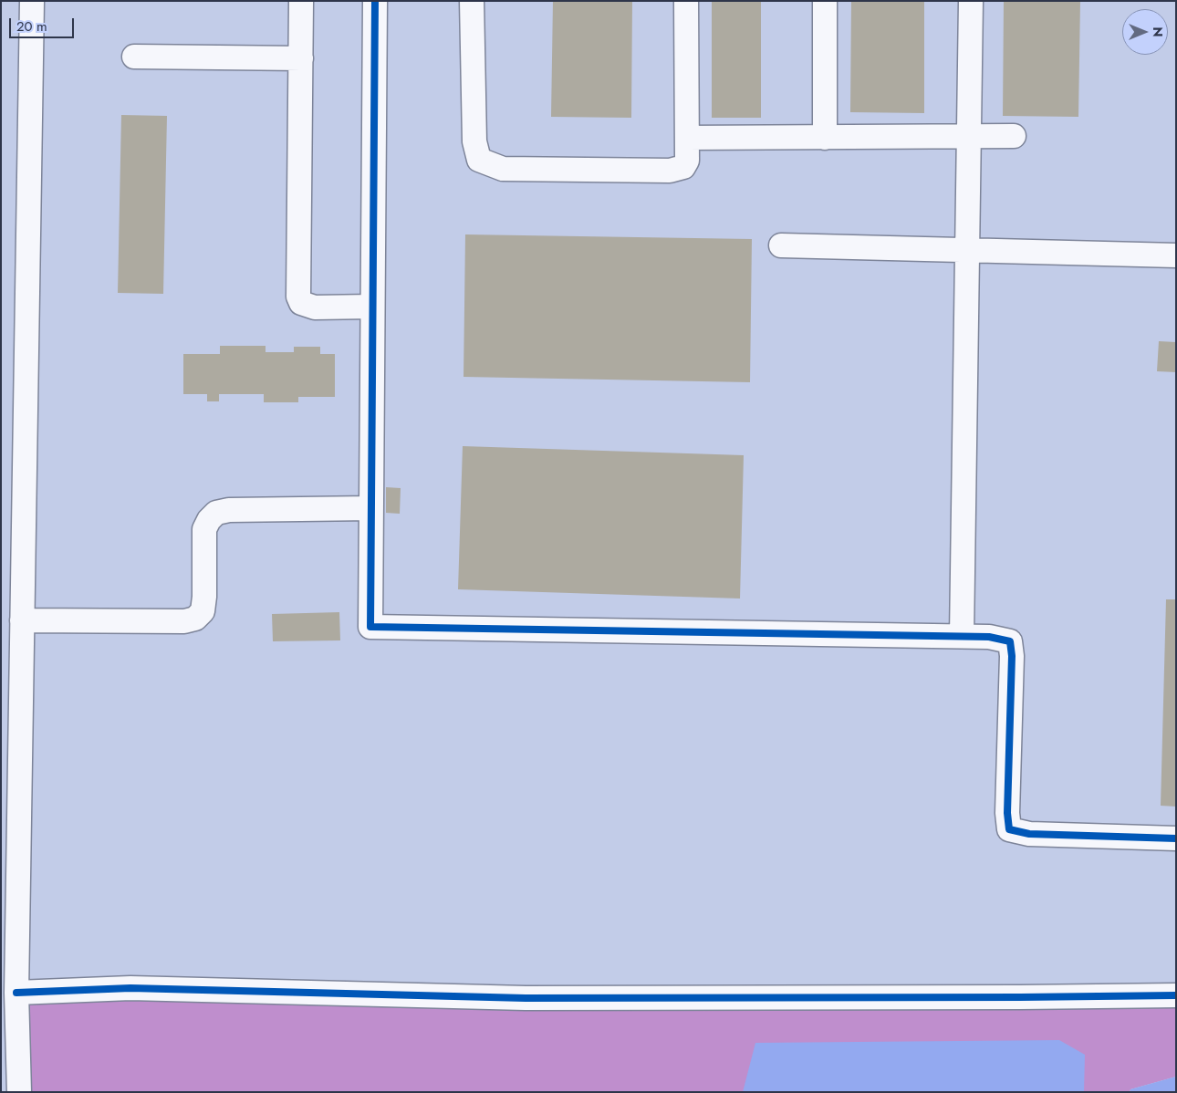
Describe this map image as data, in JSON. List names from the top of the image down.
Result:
{
  "scale_bar": "20 m",
  "north": "right"
}
